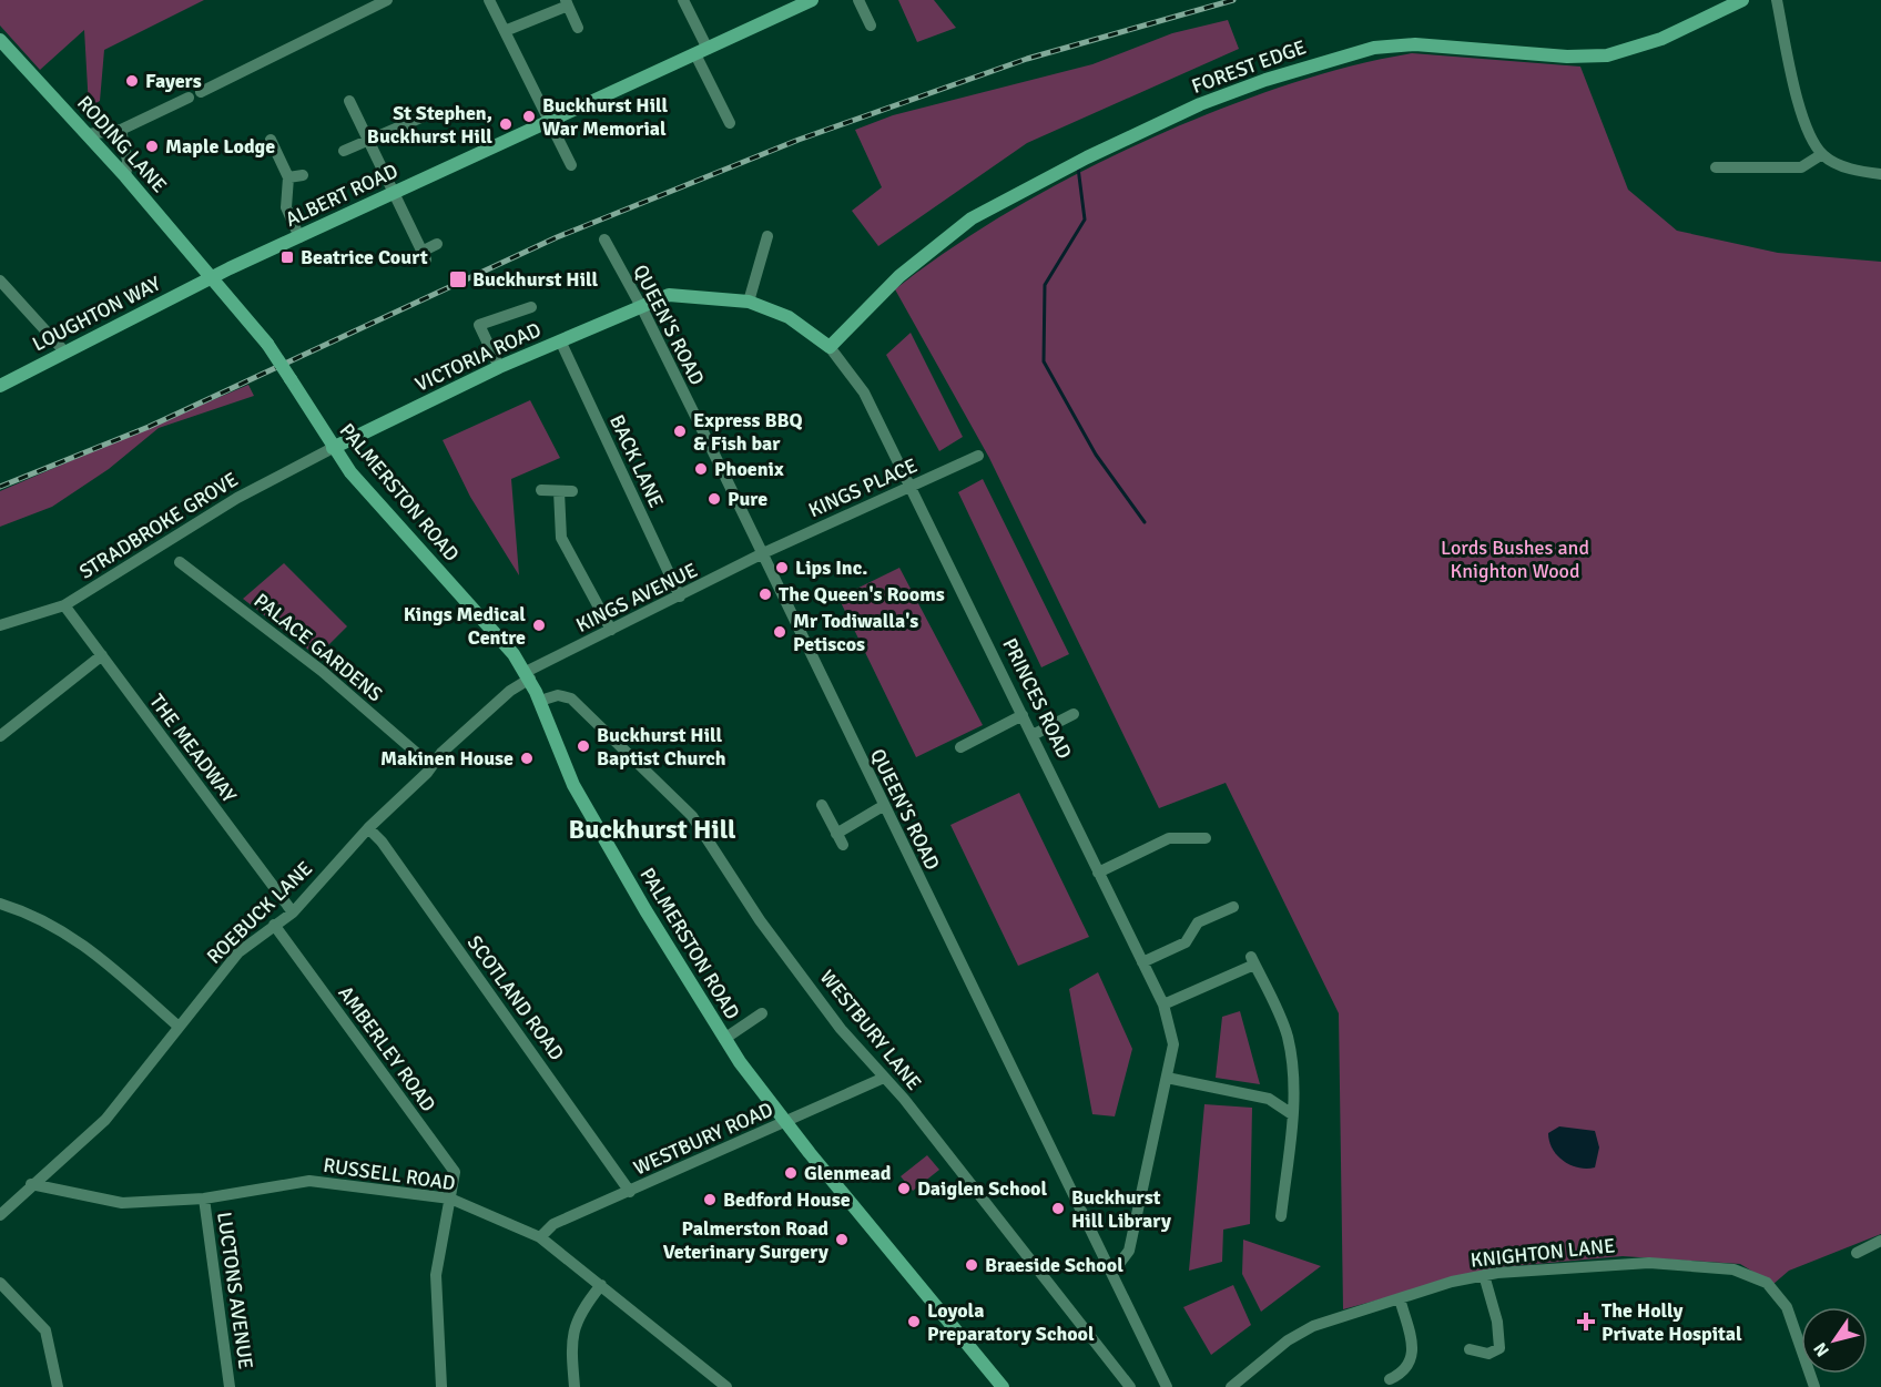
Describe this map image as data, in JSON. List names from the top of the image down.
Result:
{
  "streets": {
    "street": [
      "FOREST EDGE",
      "RODING LANE",
      "ALBERT ROAD",
      "LOUGHTON WAY",
      "QUEEN'S ROAD",
      "VICTORIA ROAD",
      "BACK LANE",
      "KINGS PLACE",
      "PALMERSTON ROAD",
      "STRADBROKE GROVE",
      "KINGS AVENUE",
      "PALACE GARDENS",
      "PRINCES ROAD",
      "THE MEADWAY",
      "ROEBUCK LANE",
      "SCOTLAND ROAD",
      "WESTBURY LANE",
      "AMBERLEY ROAD",
      "WESTBURY ROAD",
      "RUSSELL ROAD",
      "KNIGHTON LANE",
      "LUCTONS AVENUE"
    ]
  },
  "crossings": [
    ["FOREST EDGE", "PRINCES ROAD"],
    ["RODING LANE", "ALBERT ROAD"],
    ["RODING LANE", "LOUGHTON WAY"],
    ["RODING LANE", "PALMERSTON ROAD"],
    ["ALBERT ROAD", "LOUGHTON WAY"],
    ["ALBERT ROAD", "PALMERSTON ROAD"],
    ["LOUGHTON WAY", "PALMERSTON ROAD"],
    ["QUEEN'S ROAD", "VICTORIA ROAD"],
    ["QUEEN'S ROAD", "KINGS PLACE"],
    ["QUEEN'S ROAD", "KINGS AVENUE"],
    ["QUEEN'S ROAD", "PRINCES ROAD"],
    ["VICTORIA ROAD", "BACK LANE"],
    ["VICTORIA ROAD", "PALMERSTON ROAD"],
    ["VICTORIA ROAD", "STRADBROKE GROVE"],
    ["VICTORIA ROAD", "PRINCES ROAD"],
    ["BACK LANE", "KINGS AVENUE"],
    ["KINGS PLACE", "KINGS AVENUE"],
    ["KINGS PLACE", "PRINCES ROAD"],
    ["PALMERSTON ROAD", "STRADBROKE GROVE"],
    ["PALMERSTON ROAD", "KINGS AVENUE"],
    ["PALMERSTON ROAD", "ROEBUCK LANE"],
    ["PALMERSTON ROAD", "WESTBURY LANE"],
    ["PALMERSTON ROAD", "WESTBURY ROAD"],
    ["STRADBROKE GROVE", "THE MEADWAY"],
    ["KINGS AVENUE", "ROEBUCK LANE"],
    ["PALACE GARDENS", "ROEBUCK LANE"],
    ["THE MEADWAY", "ROEBUCK LANE"],
    ["ROEBUCK LANE", "SCOTLAND ROAD"],
    ["ROEBUCK LANE", "AMBERLEY ROAD"],
    ["ROEBUCK LANE", "RUSSELL ROAD"],
    ["SCOTLAND ROAD", "WESTBURY ROAD"],
    ["WESTBURY LANE", "WESTBURY ROAD"],
    ["AMBERLEY ROAD", "RUSSELL ROAD"],
    ["WESTBURY ROAD", "RUSSELL ROAD"],
    ["RUSSELL ROAD", "LUCTONS AVENUE"]
  ],
  "districts": ["Buckhurst Hill"],
  "parks": ["Lords Bushes and Knighton Wood"],
  "places": {
    "other": [
      "Fayers",
      "Buckhurst Hill War Memorial",
      "St Stephen, Buckhurst Hill",
      "Maple Lodge",
      "Express BBQ & Fish bar",
      "Phoenix",
      "Pure",
      "Lips Inc.",
      "The Queen's Rooms",
      "Kings Medical Centre",
      "Mr Todiwalla's Petiscos",
      "Buckhurst Hill Baptist Church",
      "Makinen House",
      "Glenmead",
      "Daiglen School",
      "Bedford House",
      "Buckhurst Hill Library",
      "Palmerston Road Veterinary Surgery",
      "Braeside School",
      "Loyola Preparatory School"
    ],
    "transit": ["Beatrice Court", "Buckhurst Hill"],
    "health": ["The Holly Private Hospital"]
  },
  "north": "bottom left"
}
